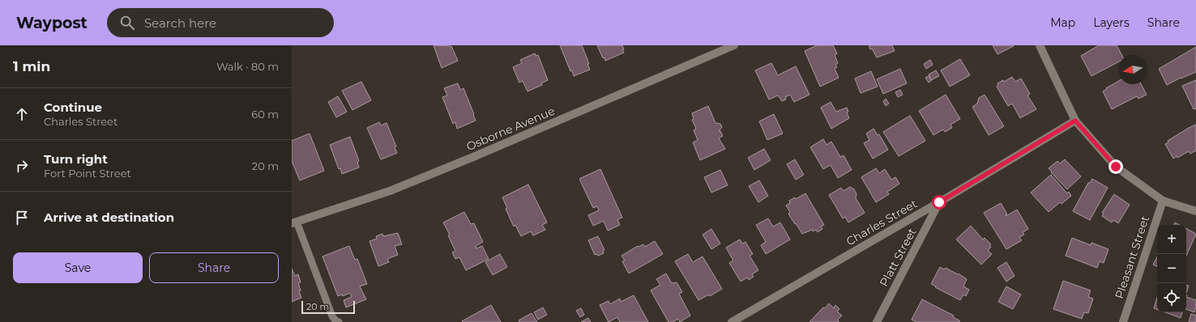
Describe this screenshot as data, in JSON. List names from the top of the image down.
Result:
{
  "streets": {
    "street": [
      "Osborne Avenue",
      "Charles Street",
      "Platt Street",
      "Pleasant Street"
    ]
  },
  "crossings": [
    ["Charles Street", "Platt Street"]
  ],
  "scale_bar": "20 m",
  "north": "left",
  "page": {
    "header": "Waypost",
    "search": "Search here",
    "nav": ["Map", "Layers", "Share"],
    "heading": ["1 min", "Walk · 80 m"],
    "list": [
      ["Continue", "Charles Street", "60 m"],
      ["Turn right", "Fort Point Street", "20 m"],
      "Arrive at destination"
    ],
    "map_buttons": ["+", "−"],
    "buttons": ["Save", "Share"],
    "scale": "20 m"
  }
}
